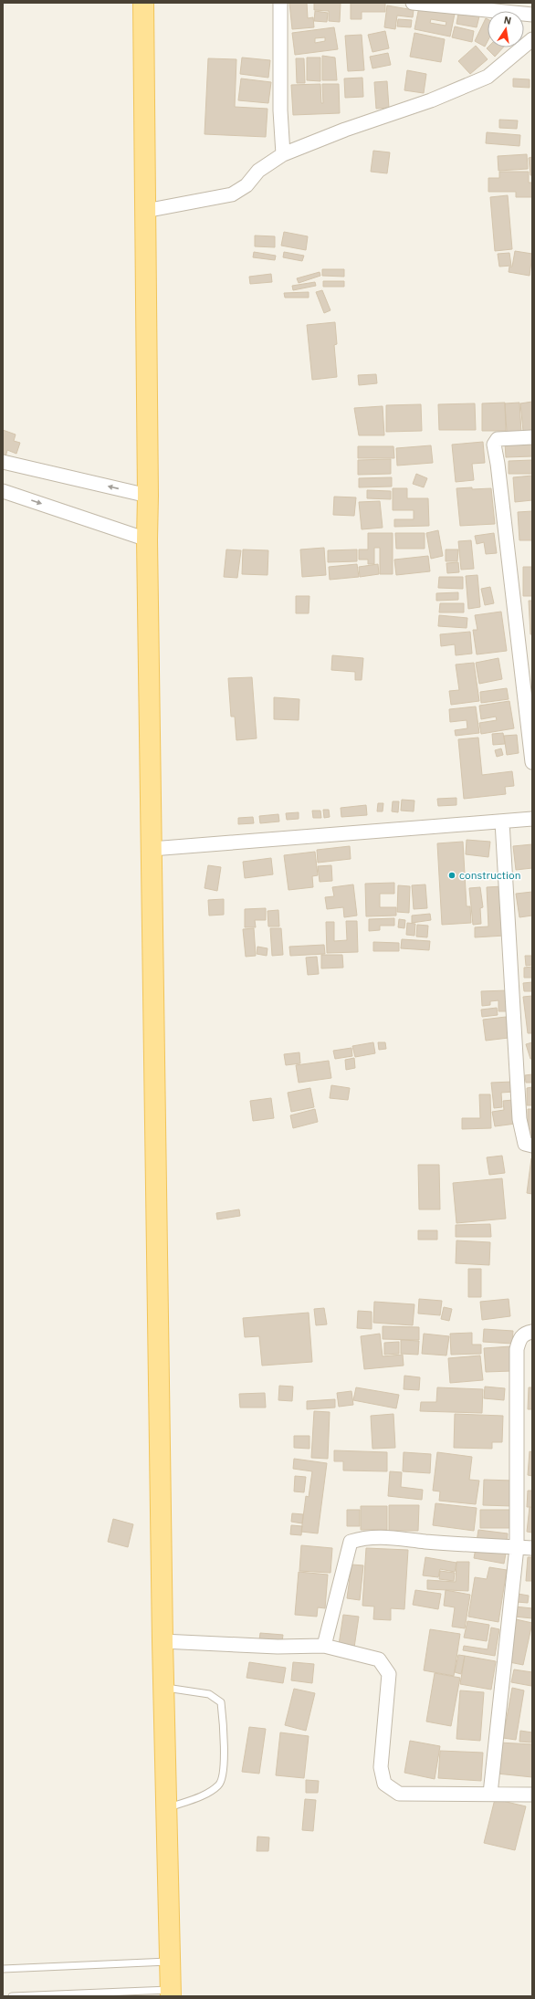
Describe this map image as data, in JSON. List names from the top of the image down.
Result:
{
  "places": ["construction"],
  "north": "top"
}
